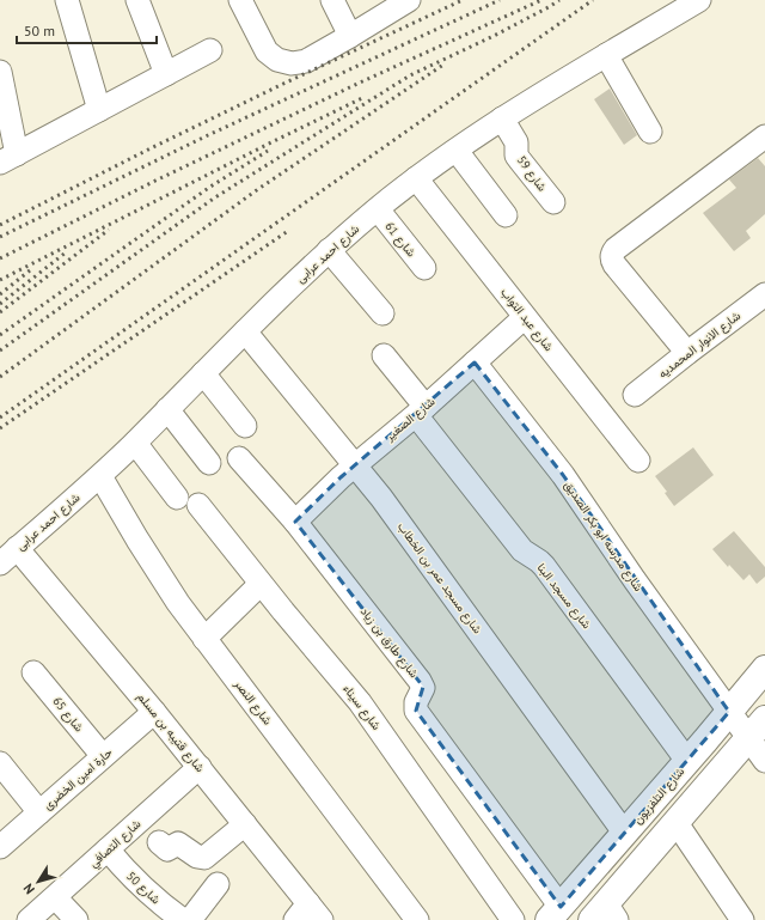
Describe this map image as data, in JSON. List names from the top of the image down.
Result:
{
  "streets": {
    "main road": ["شارع التلفزيون"],
    "street": [
      "شارع 59",
      "شارع 61",
      "شارع احمد عرابى",
      "شارع عبد التواب",
      "شارع الانوار المحمديه",
      "شارع الصغير",
      "شارع مدرسه ابو بكر الصديق",
      "شارع مسجد عمر بن الخطاب",
      "شارع مسجد البنا",
      "شارع طارق بن زياد",
      "شارع النصر",
      "شارع سيناء",
      "شارع 65",
      "شارع قتيبه بن مسلم",
      "حارة امين الخضرى",
      "شارع التصافي",
      "شارع 50"
    ]
  },
  "crossings": [
    ["شارع 59", "شارع احمد عرابى"],
    ["شارع 61", "شارع احمد عرابى"],
    ["شارع احمد عرابى", "شارع عبد التواب"],
    ["شارع احمد عرابى", "شارع مسجد عمر بن الخطاب"],
    ["شارع احمد عرابى", "شارع النصر"],
    ["شارع احمد عرابى", "شارع قتيبه بن مسلم"],
    ["شارع عبد التواب", "شارع الصغير"],
    ["شارع الصغير", "شارع مدرسه ابو بكر الصديق"],
    ["شارع الصغير", "شارع مسجد عمر بن الخطاب"],
    ["شارع الصغير", "شارع مسجد البنا"],
    ["شارع الصغير", "شارع طارق بن زياد"],
    ["شارع مدرسه ابو بكر الصديق", "شارع التلفزيون"],
    ["شارع مسجد عمر بن الخطاب", "شارع التلفزيون"],
    ["شارع مسجد البنا", "شارع التلفزيون"],
    ["شارع طارق بن زياد", "شارع التلفزيون"],
    ["شارع 65", "حارة امين الخضرى"],
    ["شارع قتيبه بن مسلم", "حارة امين الخضرى"],
    ["شارع قتيبه بن مسلم", "شارع التصافي"],
    ["شارع التصافي", "شارع 50"]
  ],
  "scale_bar": "50 m",
  "north": "bottom left"
}
